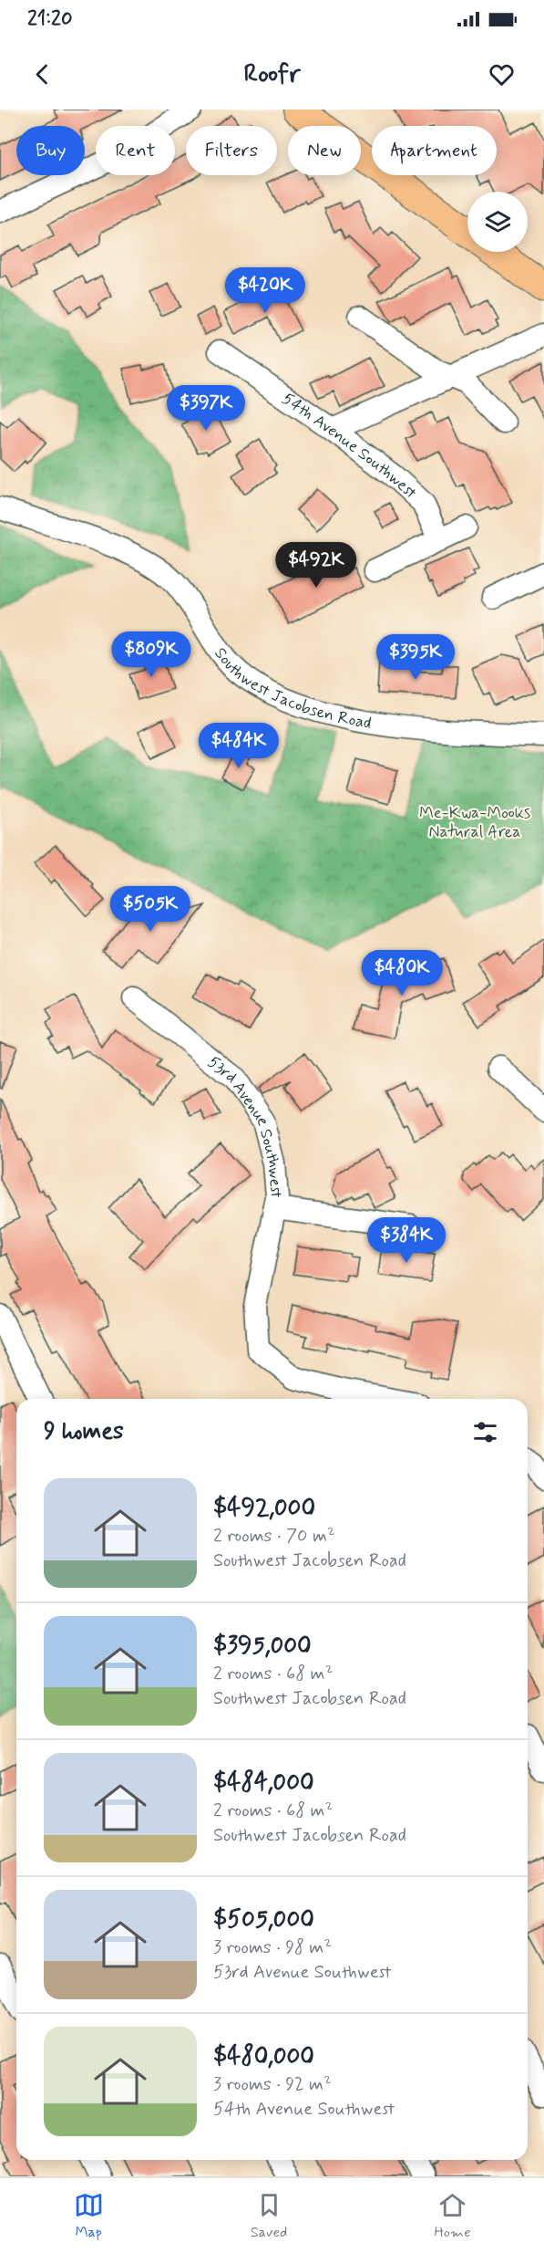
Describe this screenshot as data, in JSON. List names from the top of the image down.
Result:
{
  "streets": {
    "street": ["54th Avenue Southwest", "Southwest Jacobsen Road", "53rd Avenue Southwest"]
  },
  "parks": ["Me-Kwa-Mooks Natural Area"],
  "page": {
    "status": "21:20",
    "header": "Roofr",
    "chip": [
      "Buy",
      "Rent",
      "Filters",
      "New",
      "Apartment"
    ],
    "price": [
      "$420K",
      "$397K",
      "$492K",
      "$809K",
      "$395K",
      "$484K",
      "$505K",
      "$480K",
      "$384K"
    ],
    "heading": "9 homes",
    "list": [
      {
        "name": "$492,000",
        "note": "2 rooms · 70 m² · Southwest Jacobsen Road"
      },
      {
        "name": "$395,000",
        "note": "2 rooms · 68 m² · Southwest Jacobsen Road"
      },
      {
        "name": "$484,000",
        "note": "2 rooms · 68 m² · Southwest Jacobsen Road"
      },
      {
        "name": "$505,000",
        "note": "3 rooms · 98 m² · 53rd Avenue Southwest"
      },
      {
        "name": "$480,000",
        "note": "3 rooms · 92 m² · 54th Avenue Southwest"
      }
    ],
    "tabs": ["Map", "Saved", "Home"]
  }
}
